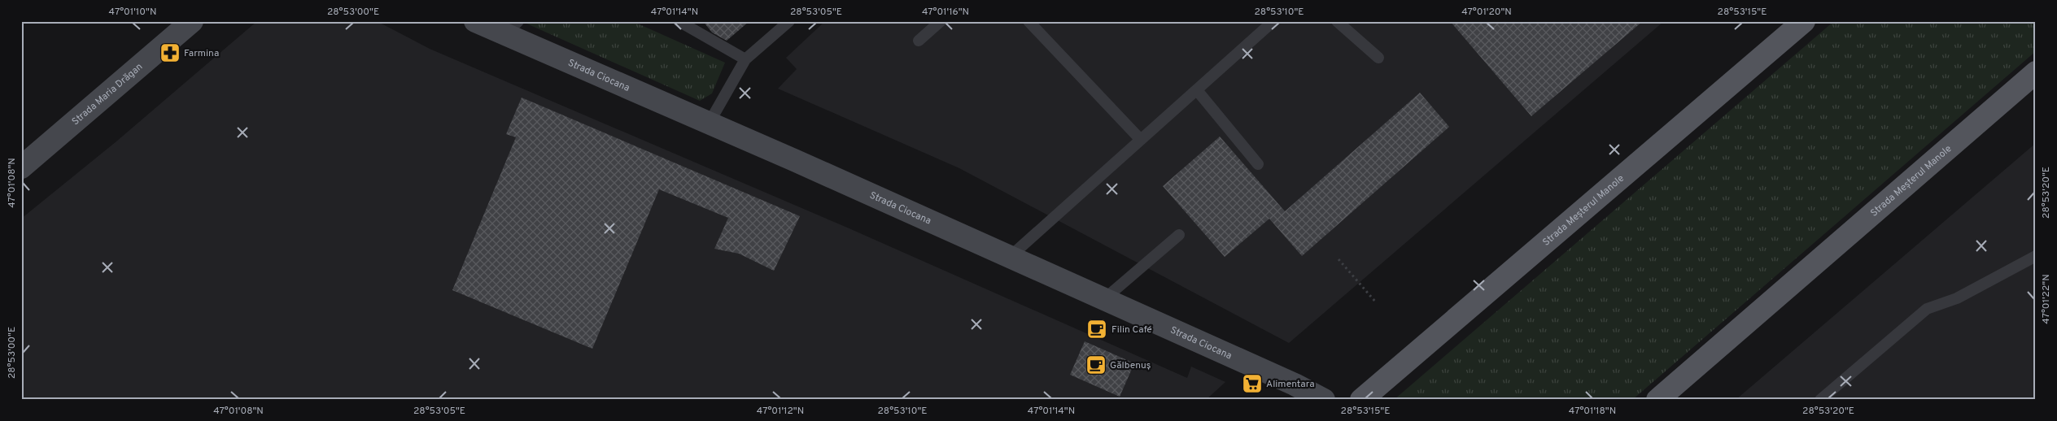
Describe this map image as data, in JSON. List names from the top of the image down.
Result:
{
  "streets": {
    "main road": ["Strada Meșterul Manole"],
    "street": ["Strada Ciocana", "Strada Maria Drăgan"]
  },
  "places": {
    "pharmacy": ["Farmina"],
    "cafe": ["Filin Café", "Gălbenuș"],
    "supermarket": ["Alimentara"]
  },
  "coordinates": [
    "47°01'10\"N",
    "28°53'00\"E",
    "47°01'14\"N",
    "28°53'05\"E",
    "47°01'16\"N",
    "28°53'10\"E",
    "47°01'20\"N",
    "28°53'15\"E",
    "47°01'08\"N",
    "28°53'20\"E",
    "47°01'22\"N",
    "47°01'12\"N",
    "47°01'18\"N"
  ]
}
